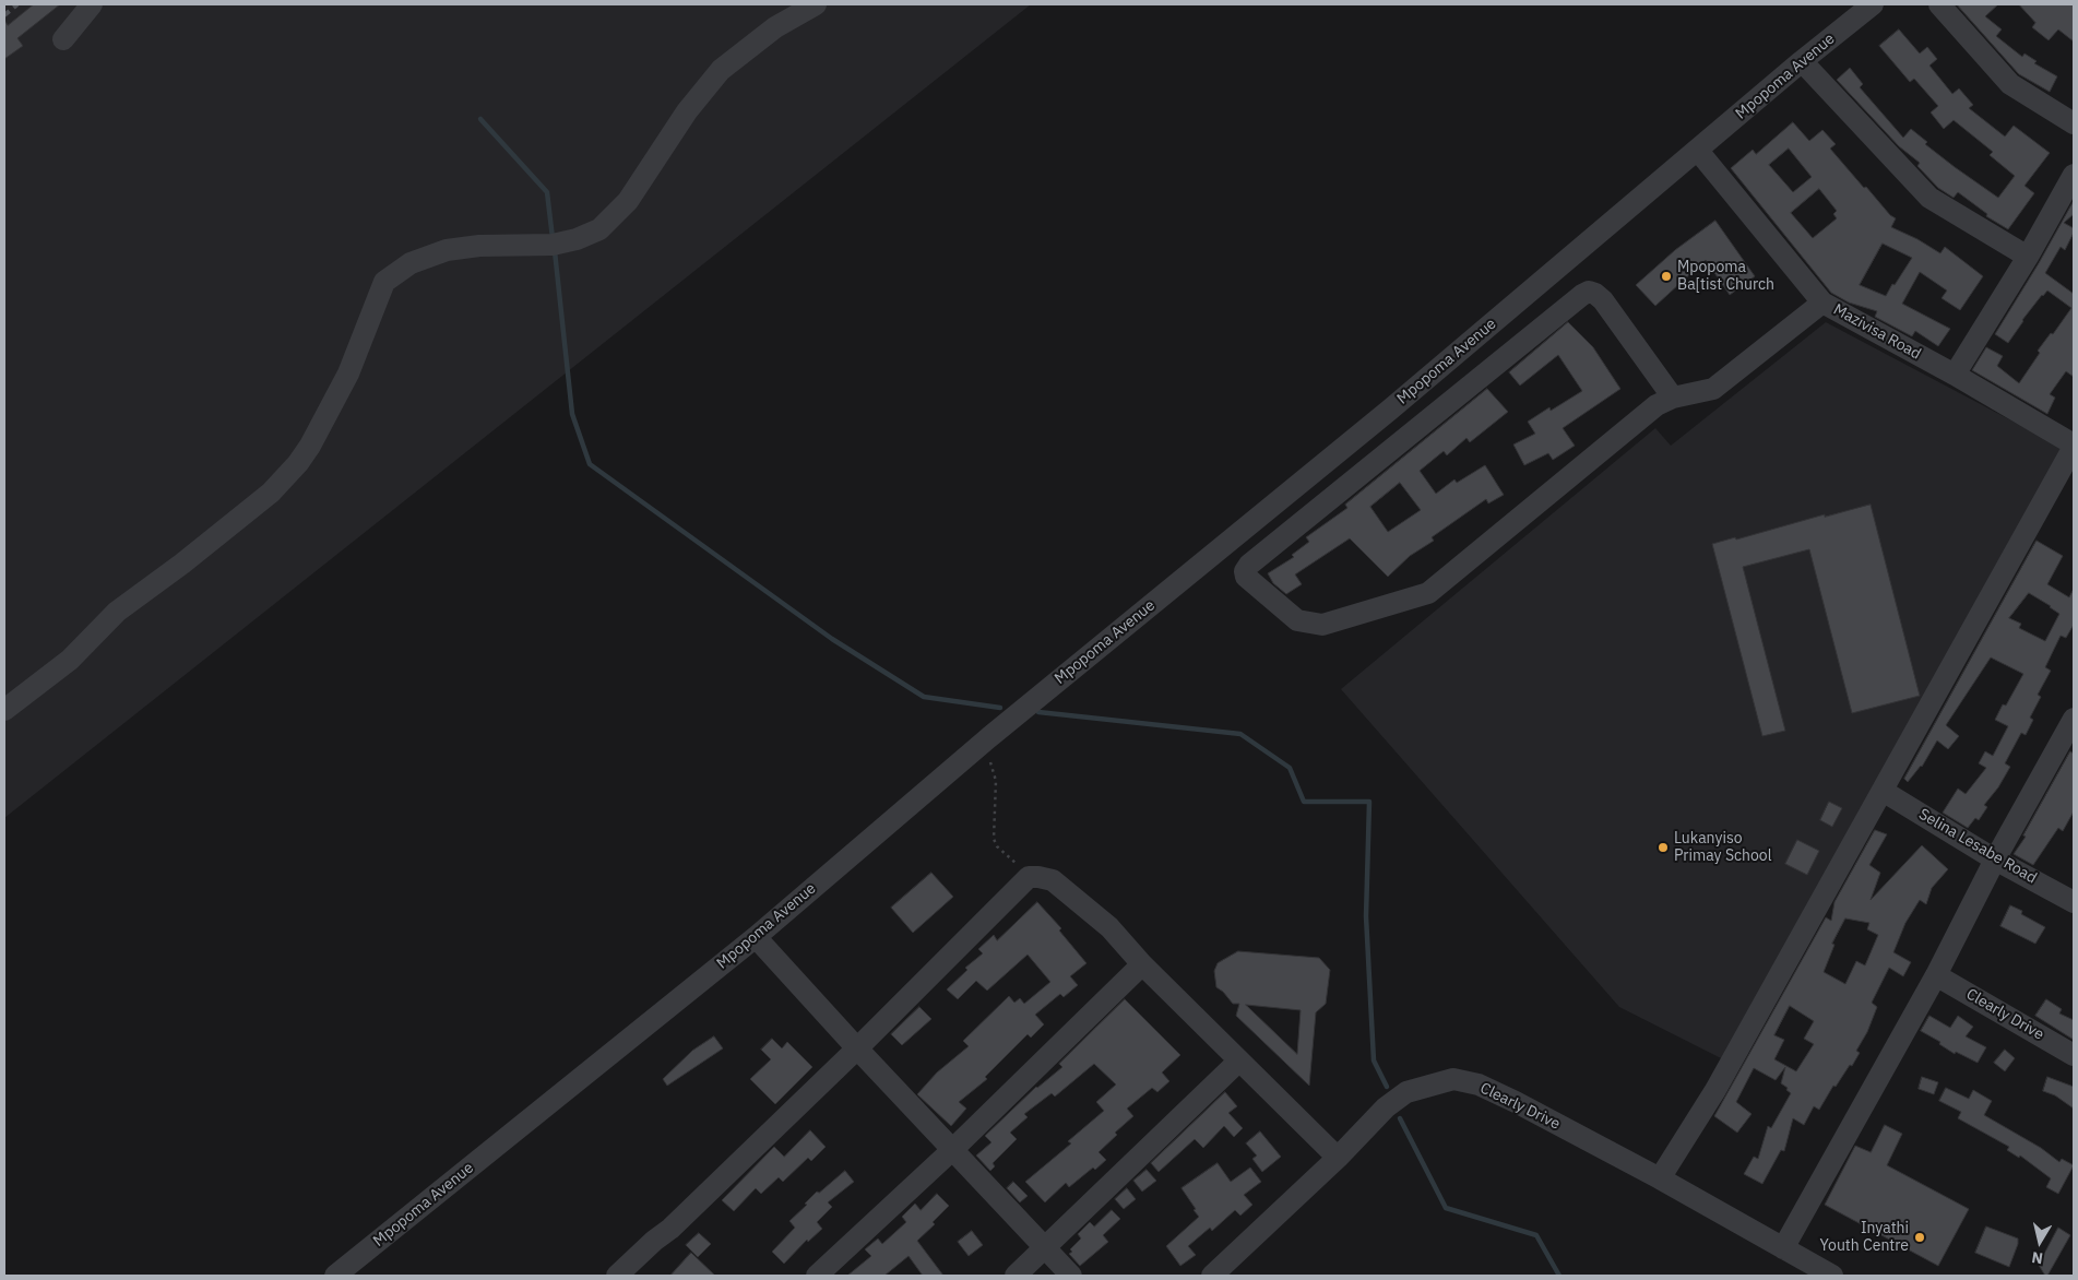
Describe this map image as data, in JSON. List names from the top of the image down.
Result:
{
  "streets": {
    "street": [
      "Mpopoma Avenue",
      "Mazivisa Road",
      "Selina Lesabe Road",
      "Clearly Drive"
    ]
  },
  "crossings": [
    ["Mpopoma Avenue", "Mazivisa Road"]
  ],
  "places": ["Mpopoma Ba[tist Church", "Lukanyiso Primay School", "Inyathi Youth Centre"],
  "north": "bottom"
}
